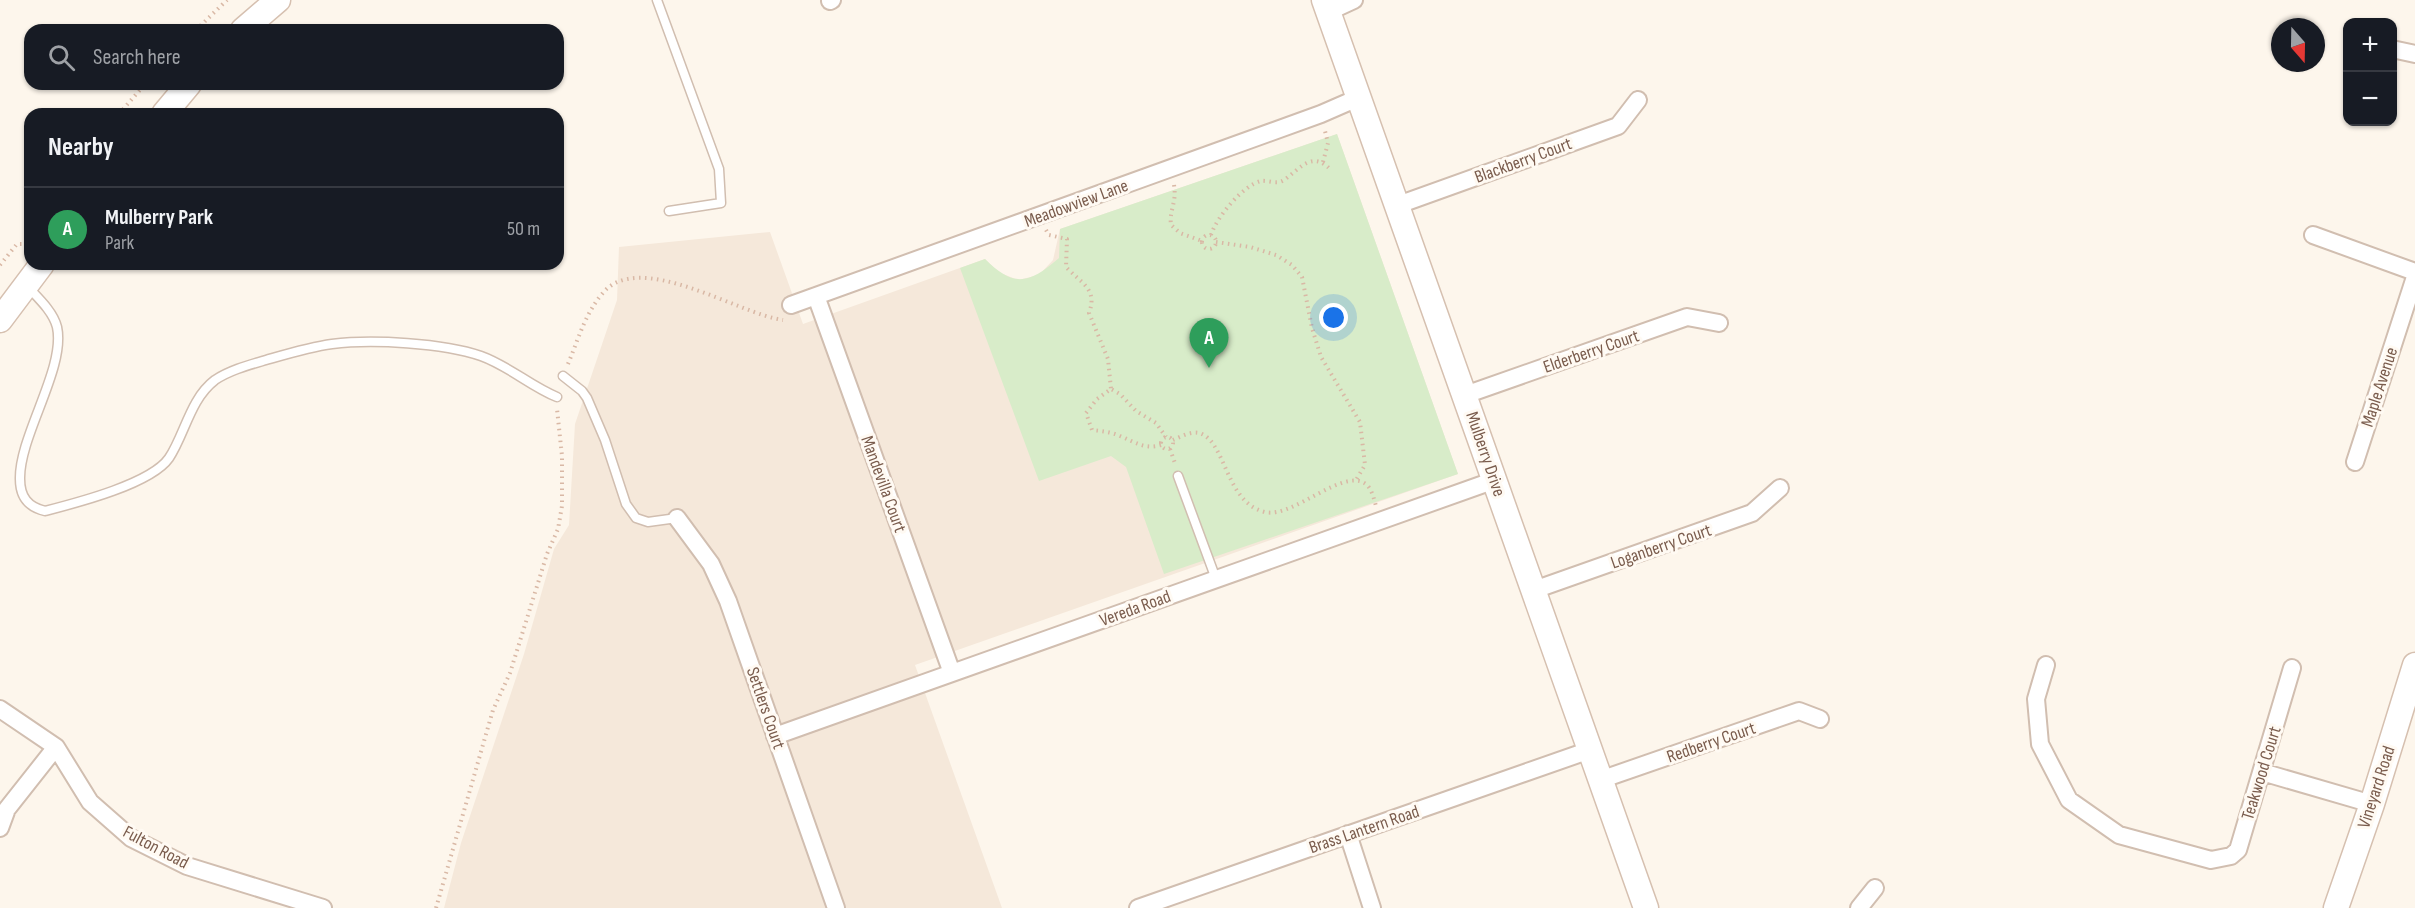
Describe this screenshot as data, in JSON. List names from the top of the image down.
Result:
{
  "streets": {
    "main road": ["Mulberry Drive", "Vineyard Road"],
    "street": [
      "Blackberry Court",
      "Meadowview Lane",
      "Elderberry Court",
      "Maple Avenue",
      "Mandevilla Court",
      "Loganberry Court",
      "Vereda Road",
      "Settlers Court",
      "Redberry Court",
      "Teakwood Court",
      "Brass Lantern Road",
      "Fulton Road"
    ]
  },
  "crossings": [
    ["Blackberry Court", "Mulberry Drive"],
    ["Meadowview Lane", "Mulberry Drive"],
    ["Meadowview Lane", "Mandevilla Court"],
    ["Elderberry Court", "Mulberry Drive"],
    ["Mulberry Drive", "Loganberry Court"],
    ["Mulberry Drive", "Vereda Road"],
    ["Mulberry Drive", "Redberry Court"],
    ["Mulberry Drive", "Brass Lantern Road"],
    ["Mandevilla Court", "Vereda Road"],
    ["Vereda Road", "Settlers Court"]
  ],
  "north": "bottom",
  "page": {
    "map_buttons": ["+", "−"],
    "search": "Search here",
    "heading": "Nearby",
    "list": [
      {
        "mark": "A",
        "name": "Mulberry Park",
        "note": "Park",
        "value": "50 m"
      }
    ],
    "pins": "A"
  }
}
